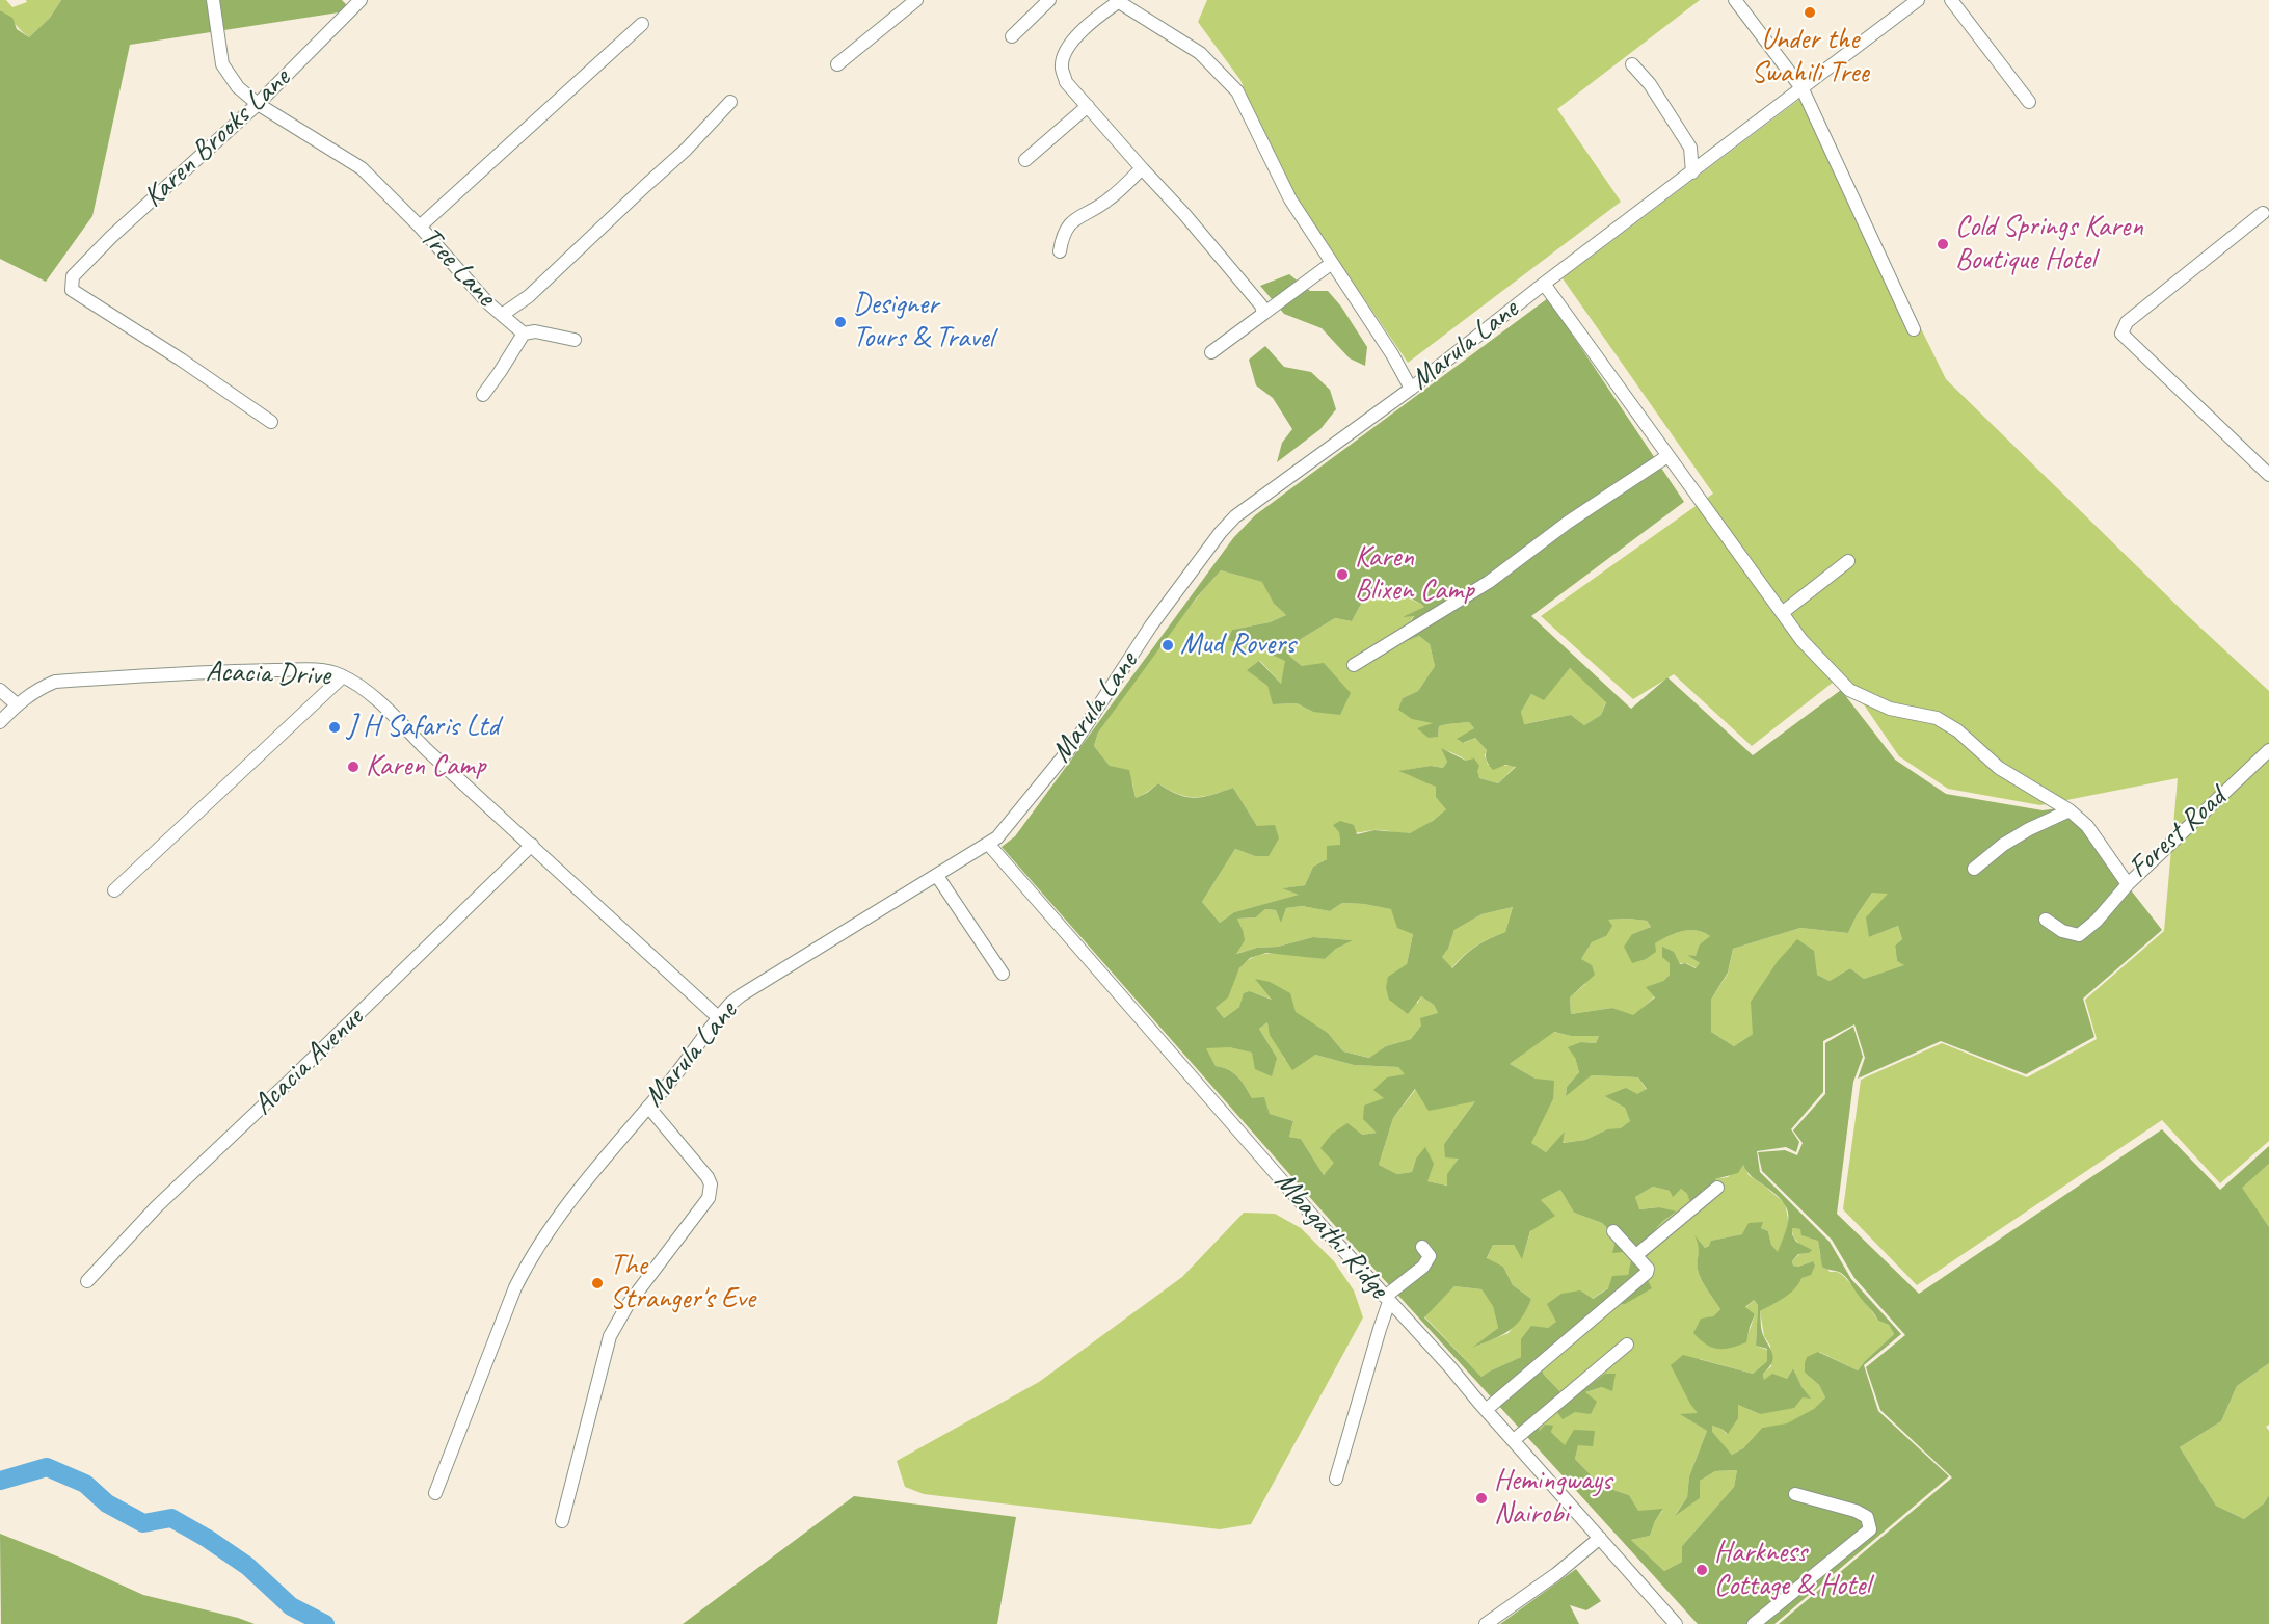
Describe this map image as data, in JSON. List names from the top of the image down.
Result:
{
  "streets": {
    "street": [
      "Karen Brooks Lane",
      "Tree Lane",
      "Marula Lane",
      "Acacia Drive",
      "Forest Road",
      "Acacia Avenue",
      "Mbagathi Ridge"
    ]
  },
  "crossings": [
    ["Karen Brooks Lane", "Tree Lane"],
    ["Marula Lane", "Acacia Drive"],
    ["Marula Lane", "Forest Road"],
    ["Marula Lane", "Mbagathi Ridge"],
    ["Acacia Drive", "Acacia Avenue"]
  ],
  "places": [
    "Under the Swahili Tree",
    "Cold Springs Karen Boutique Hotel",
    "Designer Tours & Travel",
    "Karen Blixen Camp",
    "Mud Rovers",
    "J H Safaris Ltd",
    "Karen Camp",
    "The Stranger's Eve",
    "Hemingways Nairobi",
    "Harkness Cottage & Hotel"
  ]
}
